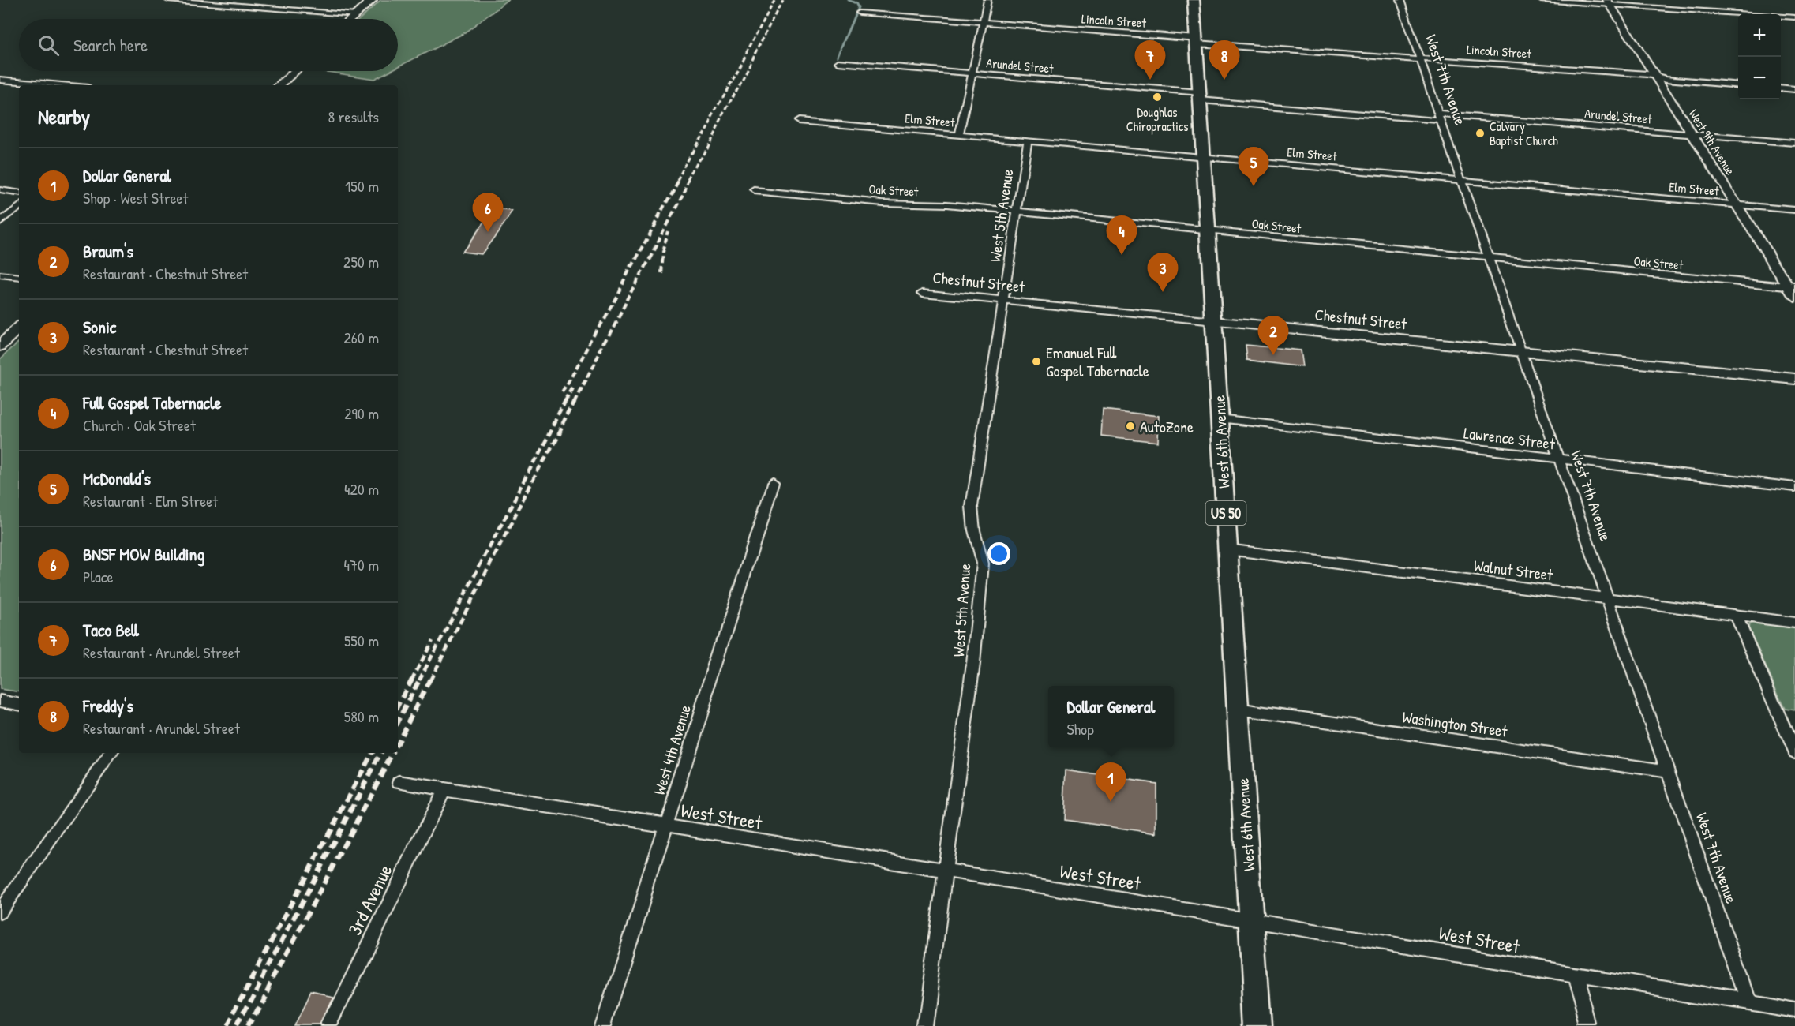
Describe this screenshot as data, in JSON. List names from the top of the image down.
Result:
{
  "streets": {
    "main road": ["West 6th Avenue", "US 50"],
    "street": [
      "Lincoln Street",
      "Arundel Street",
      "West 7th Avenue",
      "Elm Street",
      "West 9th Avenue",
      "Oak Street",
      "West 5th Avenue",
      "Chestnut Street",
      "Lawrence Street",
      "Walnut Street",
      "Washington Street",
      "West 4th Avenue",
      "West Street",
      "3rd Avenue"
    ]
  },
  "crossings": [
    ["Lincoln Street", "West 7th Avenue"],
    ["Lincoln Street", "West 9th Avenue"],
    ["Lincoln Street", "West 6th Avenue"],
    ["Arundel Street", "West 7th Avenue"],
    ["Arundel Street", "West 9th Avenue"],
    ["Arundel Street", "West 6th Avenue"],
    ["West 7th Avenue", "Elm Street"],
    ["West 7th Avenue", "Oak Street"],
    ["West 7th Avenue", "Chestnut Street"],
    ["West 7th Avenue", "Lawrence Street"],
    ["West 7th Avenue", "Walnut Street"],
    ["West 7th Avenue", "Washington Street"],
    ["West 7th Avenue", "West Street"],
    ["Elm Street", "West 9th Avenue"],
    ["Elm Street", "West 5th Avenue"],
    ["Elm Street", "West 6th Avenue"],
    ["West 9th Avenue", "Oak Street"],
    ["Oak Street", "West 5th Avenue"],
    ["Oak Street", "West 6th Avenue"],
    ["West 5th Avenue", "Chestnut Street"],
    ["West 5th Avenue", "West Street"],
    ["Chestnut Street", "West 6th Avenue"],
    ["Lawrence Street", "West 6th Avenue"],
    ["West 6th Avenue", "Walnut Street"],
    ["West 6th Avenue", "Washington Street"],
    ["West 6th Avenue", "West Street"],
    ["West 4th Avenue", "West Street"],
    ["West Street", "3rd Avenue"]
  ],
  "places": [
    "Doughlas Chiropractics",
    "Calvary Baptist Church",
    "Emanuel Full Gospel Tabernacle",
    "AutoZone"
  ],
  "page": {
    "map_buttons": ["+", "−"],
    "search": "Search here",
    "pins": [
      "7",
      "8",
      "5",
      "6",
      "4",
      "3",
      "2",
      "1"
    ],
    "heading": ["Nearby", "8 results"],
    "list": [
      {
        "mark": "1",
        "name": "Dollar General",
        "note": "Shop · West Street",
        "value": "150 m"
      },
      {
        "mark": "2",
        "name": "Braum's",
        "note": "Restaurant · Chestnut Street",
        "value": "250 m"
      },
      {
        "mark": "3",
        "name": "Sonic",
        "note": "Restaurant · Chestnut Street",
        "value": "260 m"
      },
      {
        "mark": "4",
        "name": "Full Gospel Tabernacle",
        "note": "Church · Oak Street",
        "value": "290 m"
      },
      {
        "mark": "5",
        "name": "McDonald's",
        "note": "Restaurant · Elm Street",
        "value": "420 m"
      },
      {
        "mark": "6",
        "name": "BNSF MOW Building",
        "note": "Place",
        "value": "470 m"
      },
      {
        "mark": "7",
        "name": "Taco Bell",
        "note": "Restaurant · Arundel Street",
        "value": "550 m"
      },
      {
        "mark": "8",
        "name": "Freddy's",
        "note": "Restaurant · Arundel Street",
        "value": "580 m"
      }
    ],
    "popup": ["Dollar General", "Shop"]
  }
}
